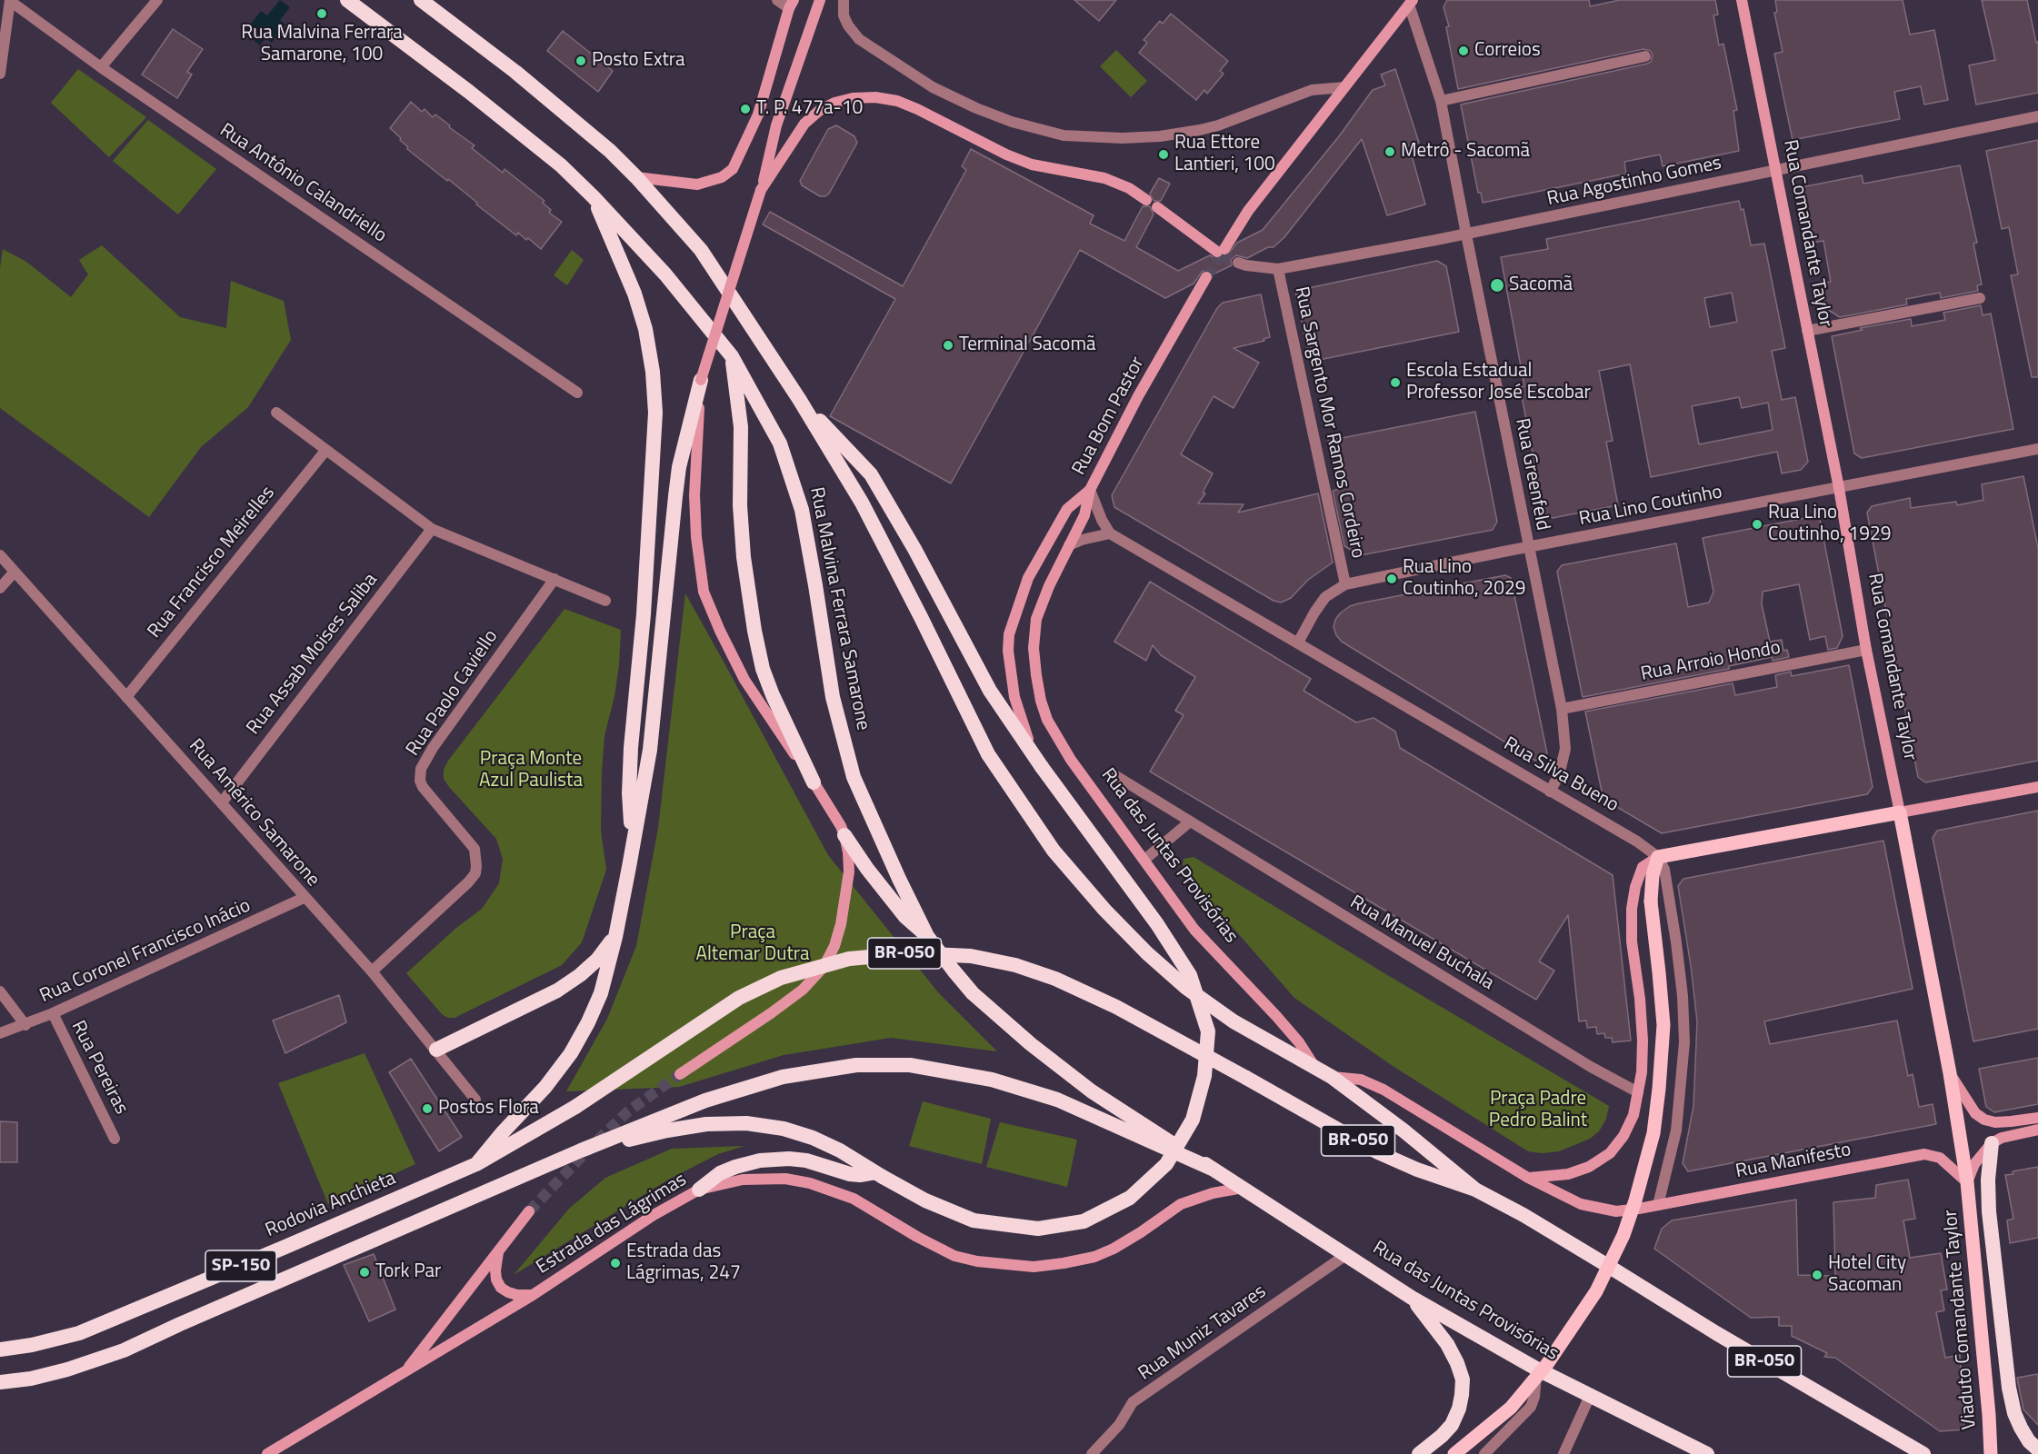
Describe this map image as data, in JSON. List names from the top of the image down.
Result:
{
  "streets": {
    "highway": [
      "Rua Malvina Ferrara Samarone",
      "Rua das Juntas Provisórias",
      "BR-050",
      "Rodovia Anchieta",
      "SP-150"
    ],
    "main road": [
      "Rua Comandante Taylor",
      "Rua Bom Pastor",
      "Rua Manifesto",
      "Estrada das Lágrimas",
      "Viaduto Comandante Taylor"
    ],
    "street": [
      "Rua Agostinho Gomes",
      "Rua Antônio Calandriello",
      "Rua Sargento Mor Ramos Cordeiro",
      "Rua Greenfeld",
      "Rua Lino Coutinho",
      "Rua Francisco Meirelles",
      "Rua Assab Moises Saliba",
      "Rua Arroio Hondo",
      "Rua Paolo Caviello",
      "Rua Silva Bueno",
      "Rua Américo Samarone",
      "Rua Manuel Buchala",
      "Rua Coronel Francisco Inácio",
      "Rua Pereiras",
      "Rua Muniz Tavares"
    ]
  },
  "crossings": [
    ["Rua Agostinho Gomes", "Rua Comandante Taylor"],
    ["Rua Agostinho Gomes", "Rua Sargento Mor Ramos Cordeiro"],
    ["Rua Agostinho Gomes", "Rua Greenfeld"],
    ["Rua Comandante Taylor", "Rua Lino Coutinho"],
    ["Rua Comandante Taylor", "Rua Arroio Hondo"],
    ["Rua Comandante Taylor", "Rua Manifesto"],
    ["Rua Comandante Taylor", "Viaduto Comandante Taylor"],
    ["Rua Bom Pastor", "Rua das Juntas Provisórias"],
    ["Rua Sargento Mor Ramos Cordeiro", "Rua Lino Coutinho"],
    ["Rua Greenfeld", "Rua Lino Coutinho"],
    ["Rua Greenfeld", "Rua Arroio Hondo"],
    ["Rua Greenfeld", "Rua Silva Bueno"],
    ["Rua Lino Coutinho", "Rua Silva Bueno"],
    ["Rua Francisco Meirelles", "Rua Américo Samarone"],
    ["Rua Assab Moises Saliba", "Rua Américo Samarone"],
    ["Rua Paolo Caviello", "Rua Américo Samarone"],
    ["Rua Américo Samarone", "Rua Coronel Francisco Inácio"],
    ["Rua das Juntas Provisórias", "Rodovia Anchieta"],
    ["Rua das Juntas Provisórias", "Estrada das Lágrimas"],
    ["Rua das Juntas Provisórias", "Rua Muniz Tavares"],
    ["Rua Coronel Francisco Inácio", "Rua Pereiras"],
    ["Rua Manifesto", "Viaduto Comandante Taylor"]
  ],
  "parks": ["Praça Monte Azul Paulista", "Praça Altemar Dutra", "Praça Padre Pedro Balint"],
  "places": [
    "Rua Malvina Ferrara Samarone, 100",
    "Correios",
    "Posto Extra",
    "T. P. 477a-10",
    "Metrô - Sacomã",
    "Rua Ettore Lantieri, 100",
    "Sacomã",
    "Terminal Sacomã",
    "Escola Estadual Professor José Escobar",
    "Rua Lino Coutinho, 1929",
    "Rua Lino Coutinho, 2029",
    "Postos Flora",
    "Estrada das Lágrimas, 247",
    "Tork Par",
    "Hotel City Sacoman"
  ]
}
